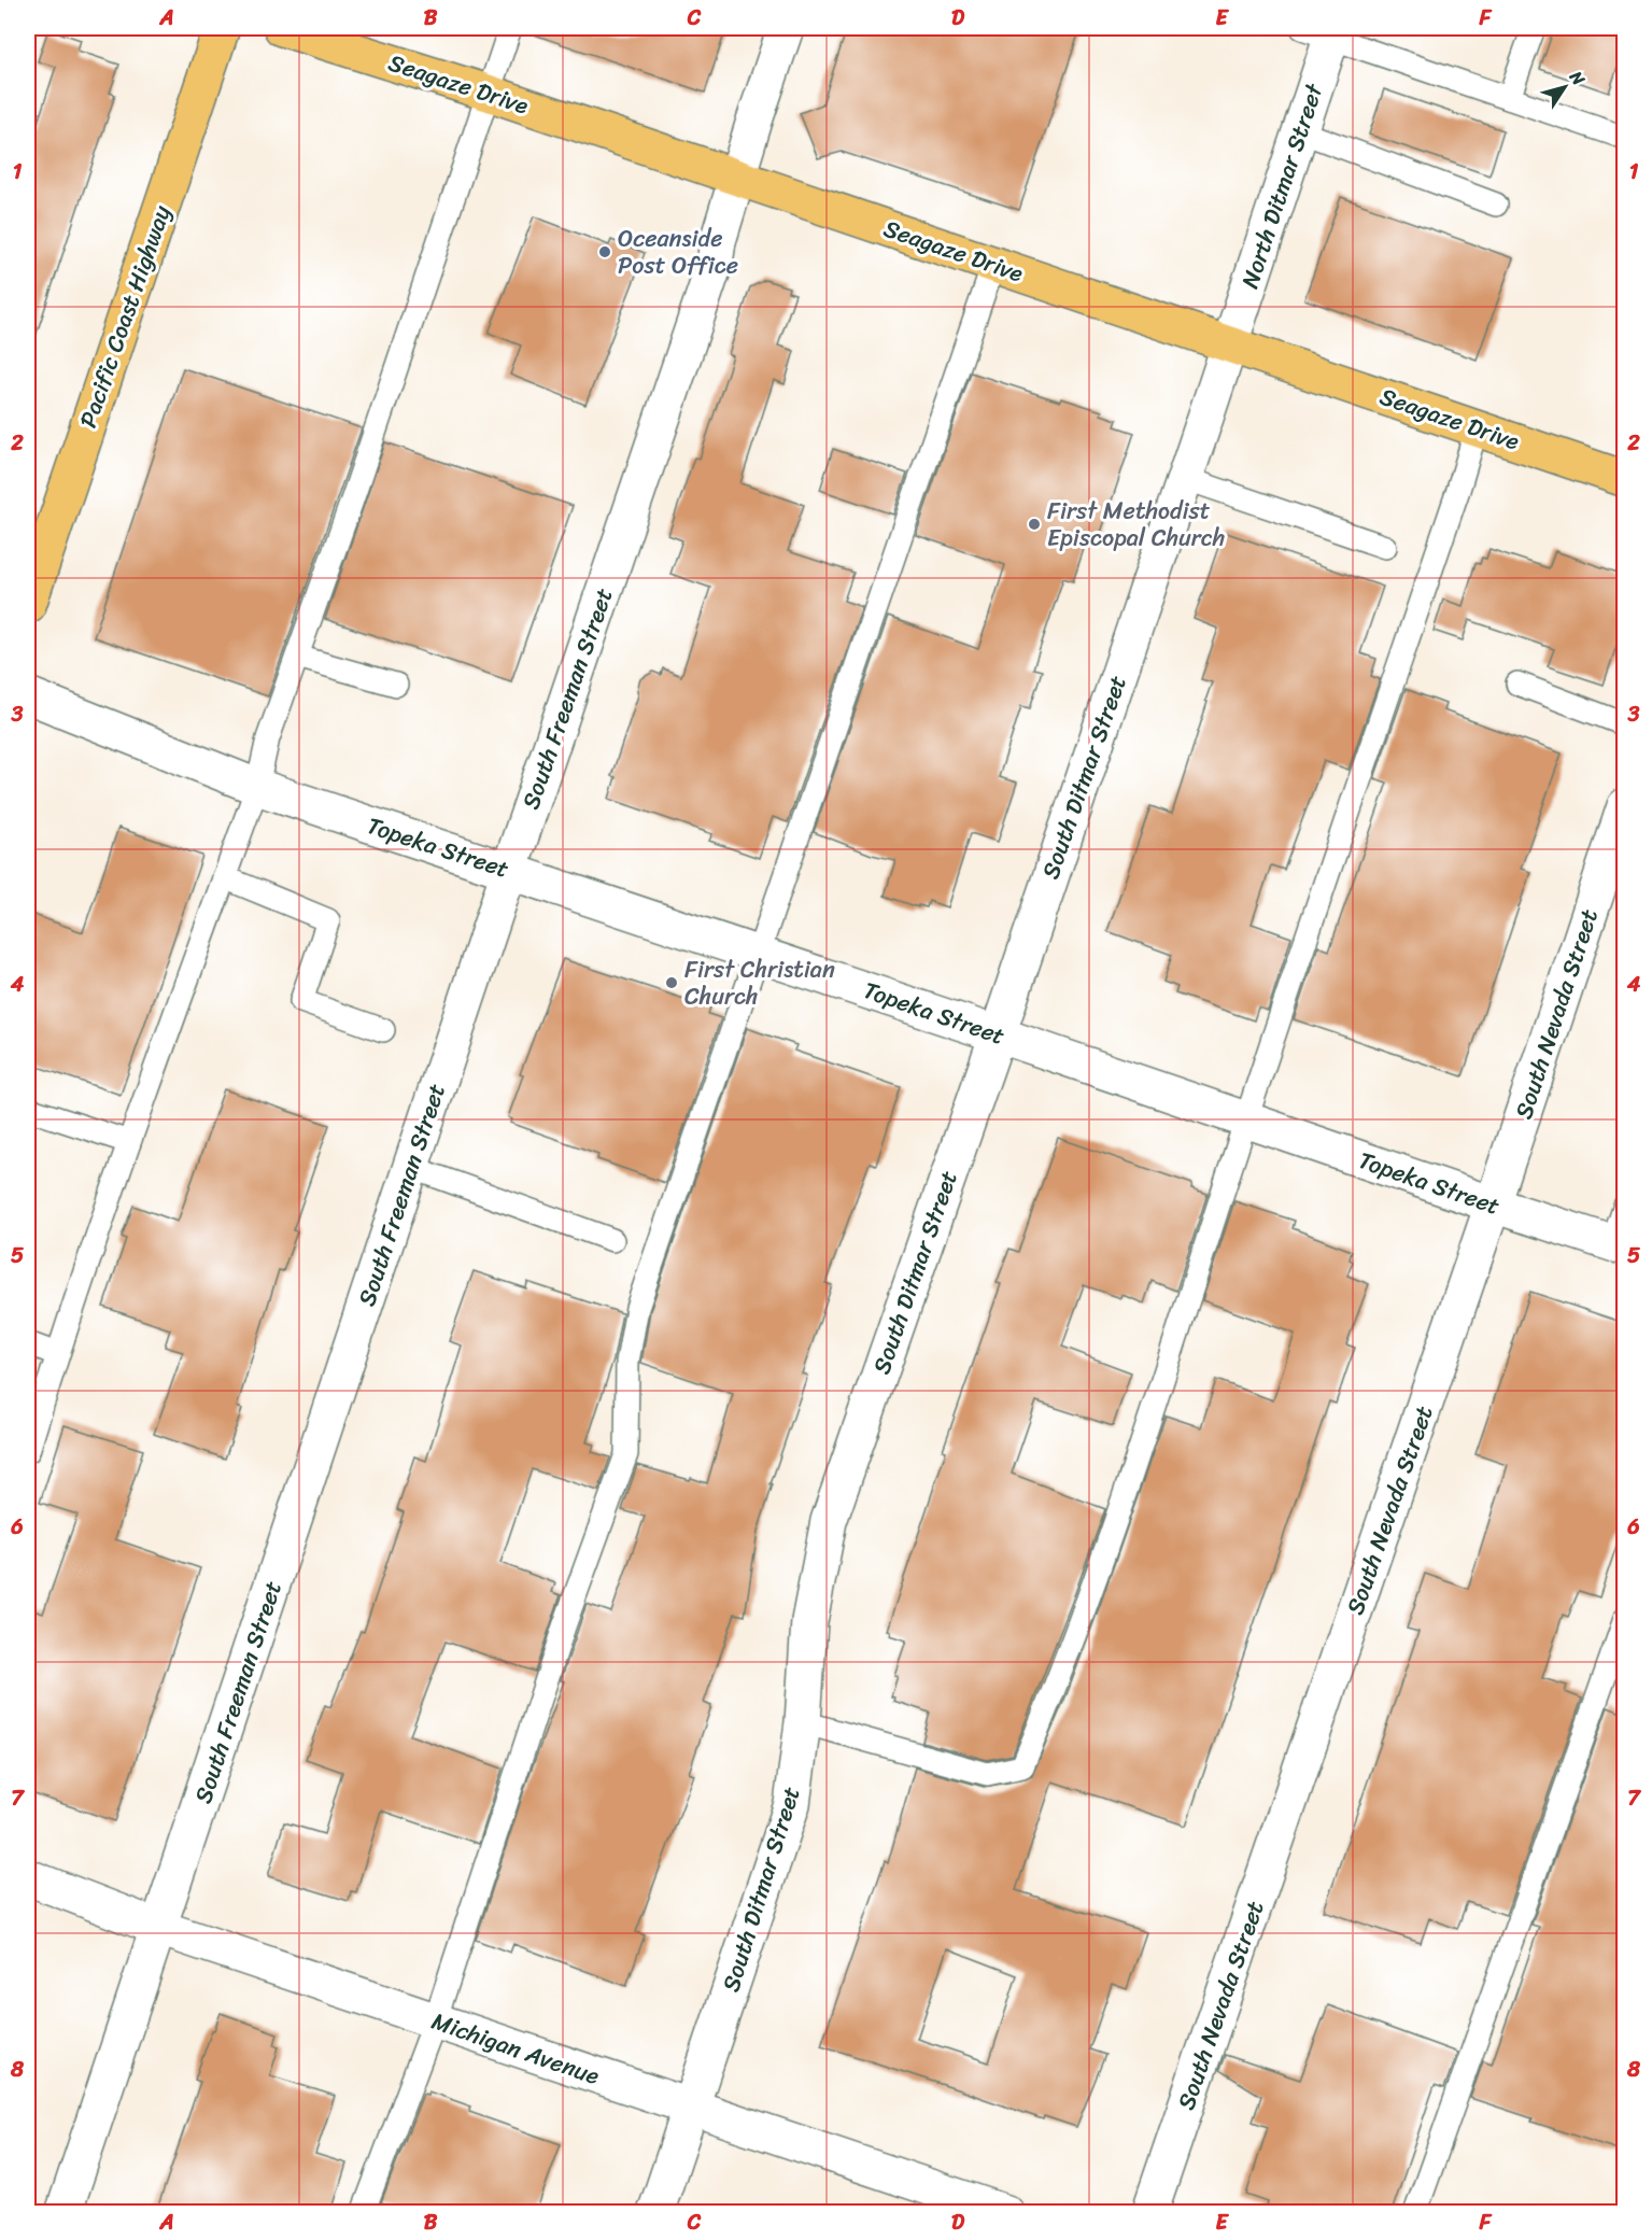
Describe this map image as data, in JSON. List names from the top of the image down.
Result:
{
  "streets": {
    "main road": ["Seagaze Drive", "Pacific Coast Highway"],
    "street": [
      "North Ditmar Street",
      "South Freeman Street",
      "South Ditmar Street",
      "Topeka Street",
      "South Nevada Street",
      "Michigan Avenue"
    ]
  },
  "crossings": [
    ["Seagaze Drive", "North Ditmar Street"],
    ["Seagaze Drive", "South Freeman Street"],
    ["Seagaze Drive", "South Ditmar Street"],
    ["North Ditmar Street", "South Ditmar Street"],
    ["South Freeman Street", "Topeka Street"],
    ["South Freeman Street", "Michigan Avenue"],
    ["South Ditmar Street", "Topeka Street"],
    ["South Ditmar Street", "Michigan Avenue"],
    ["Topeka Street", "South Nevada Street"]
  ],
  "places": ["Oceanside Post Office", "First Methodist Episcopal Church", "First Christian Church"],
  "north": "top right",
  "grid": {
    "columns": [
      "A",
      "B",
      "C",
      "D",
      "E",
      "F"
    ],
    "rows": [
      "1",
      "2",
      "3",
      "4",
      "5",
      "6",
      "7",
      "8"
    ]
  }
}
